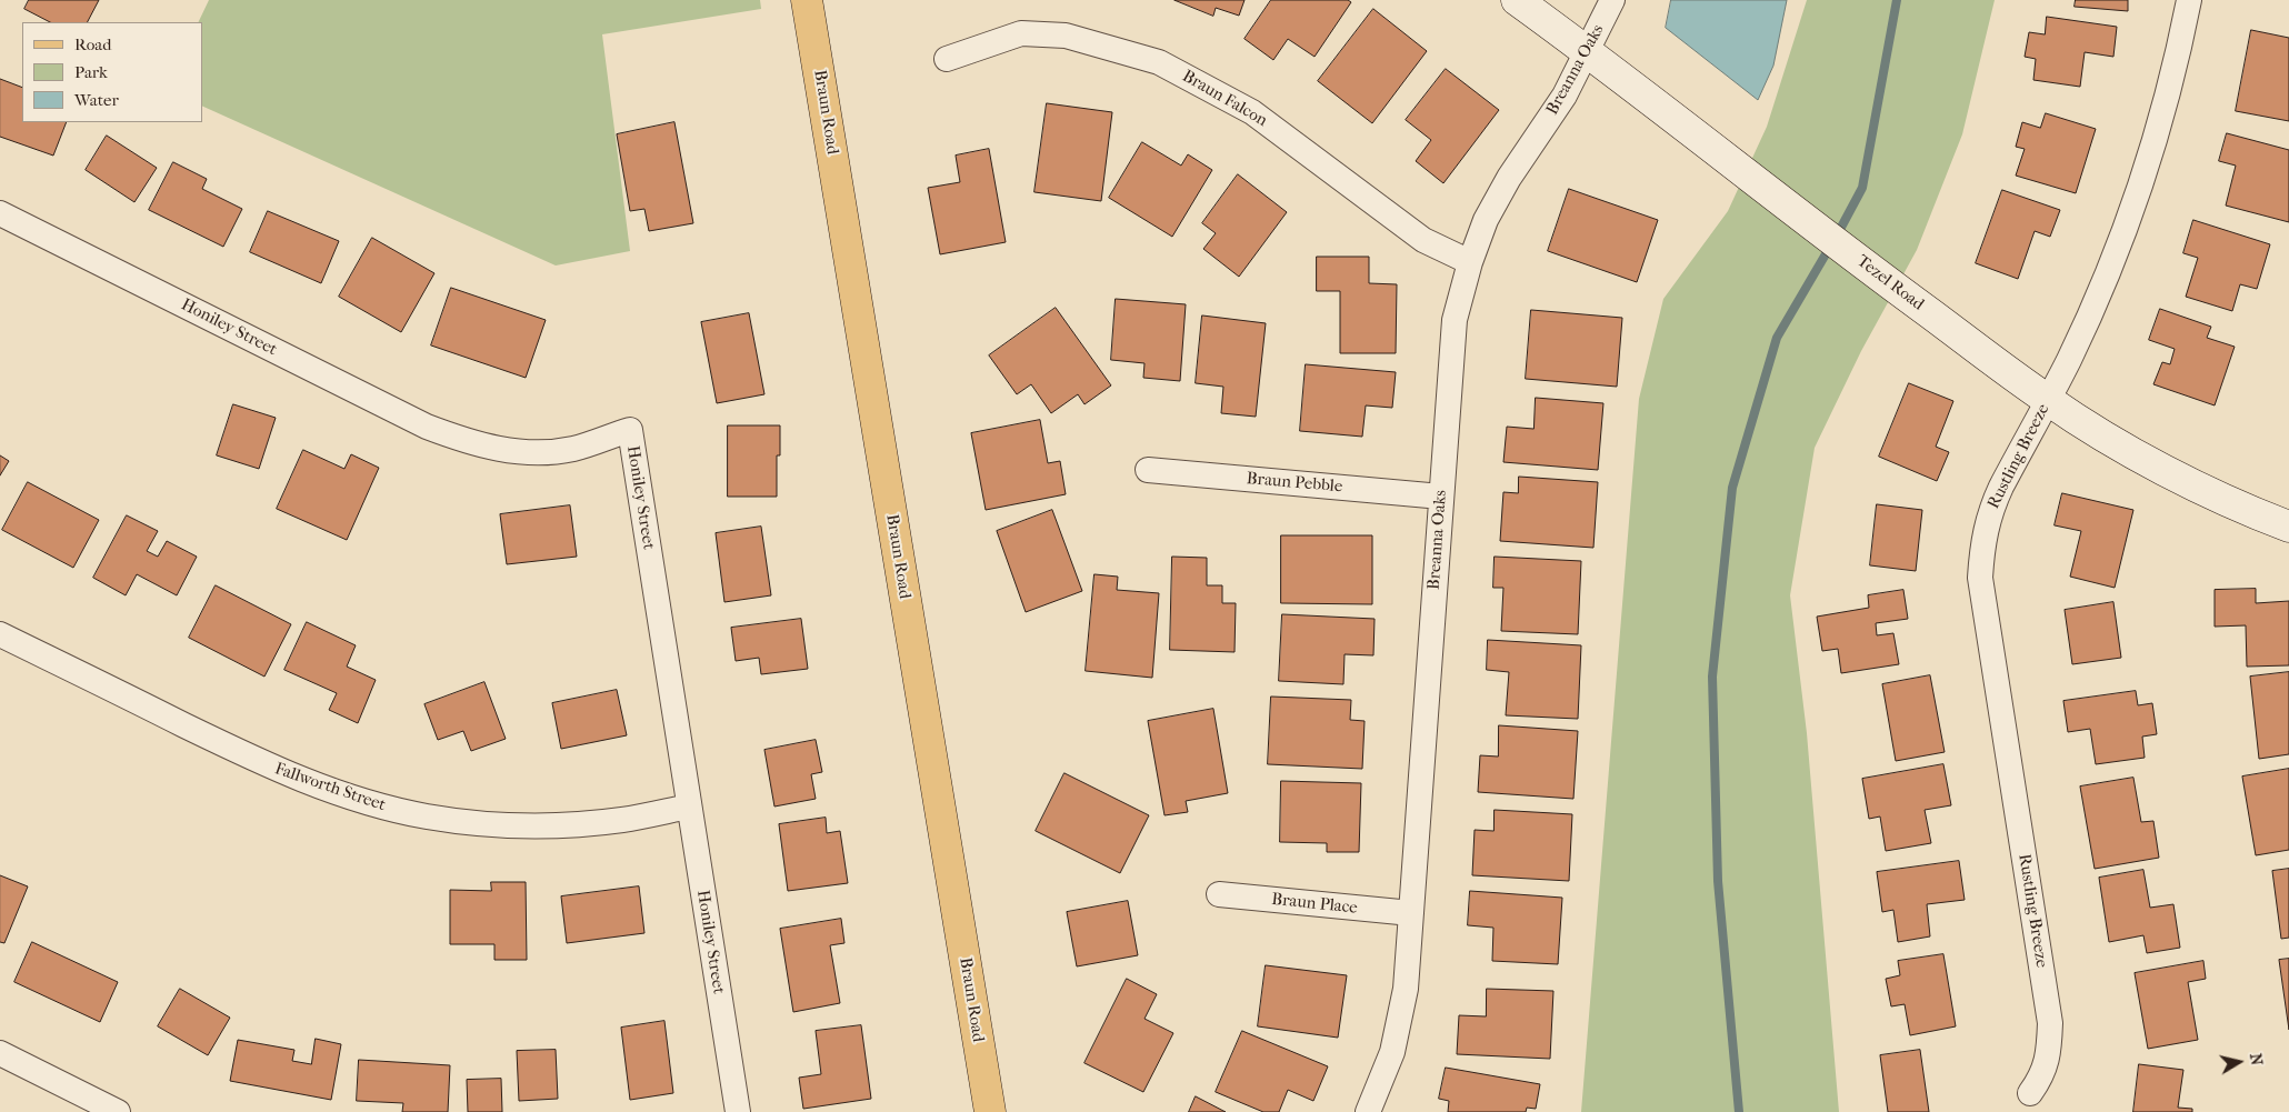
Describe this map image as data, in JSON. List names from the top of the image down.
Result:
{
  "streets": {
    "main road": ["Braun Road", "Tezel Road"],
    "street": [
      "Breanna Oaks",
      "Braun Falcon",
      "Honiley Street",
      "Rustling Breeze",
      "Braun Pebble",
      "Fallworth Street",
      "Braun Place"
    ]
  },
  "crossings": [
    ["Breanna Oaks", "Braun Falcon"],
    ["Breanna Oaks", "Tezel Road"],
    ["Breanna Oaks", "Braun Pebble"],
    ["Breanna Oaks", "Braun Place"],
    ["Tezel Road", "Rustling Breeze"],
    ["Honiley Street", "Fallworth Street"]
  ],
  "legend": ["Road", "Park", "Water"],
  "north": "right"
}
